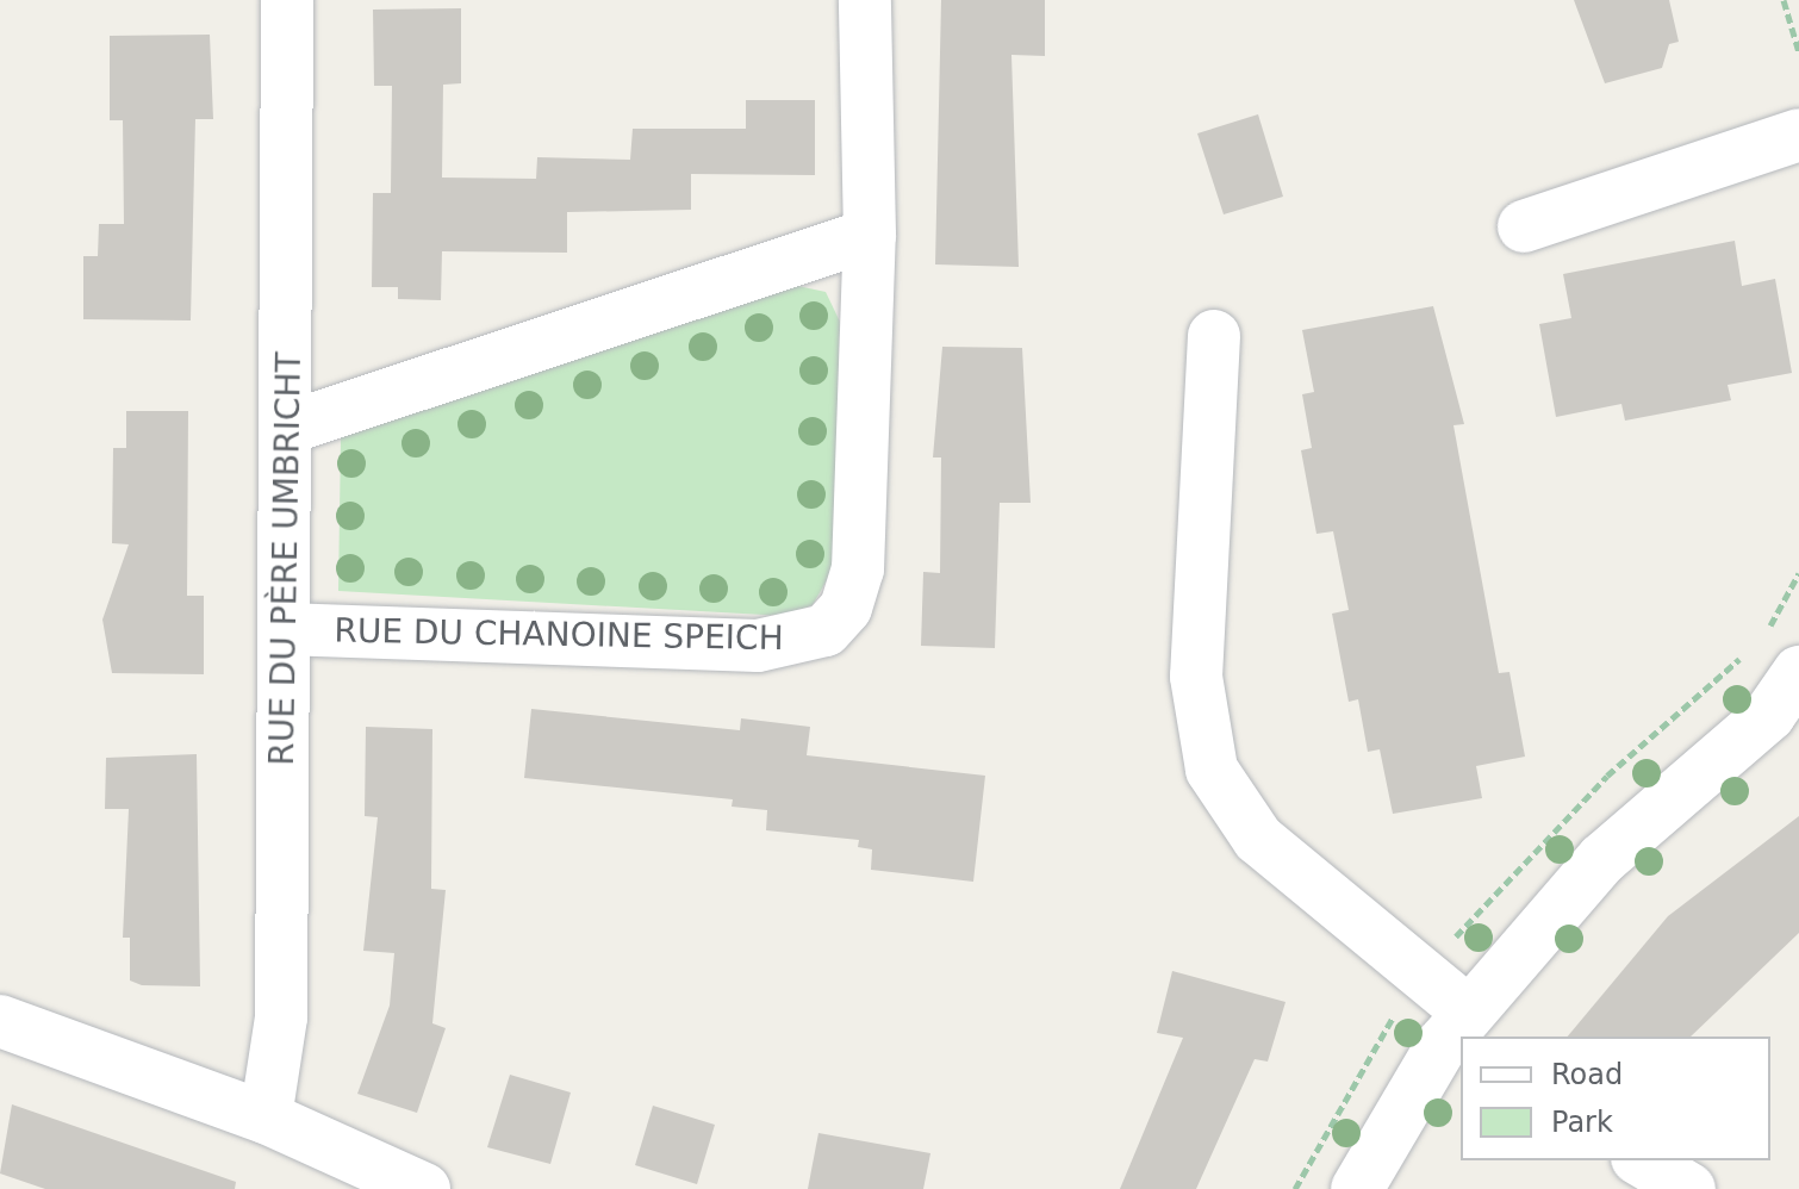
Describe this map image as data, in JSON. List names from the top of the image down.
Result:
{
  "streets": {
    "street": ["RUE DU PÈRE UMBRICHT", "RUE DU CHANOINE SPEICH"]
  },
  "crossings": [
    ["RUE DU PÈRE UMBRICHT", "RUE DU CHANOINE SPEICH"]
  ],
  "legend": ["Road", "Park"]
}
